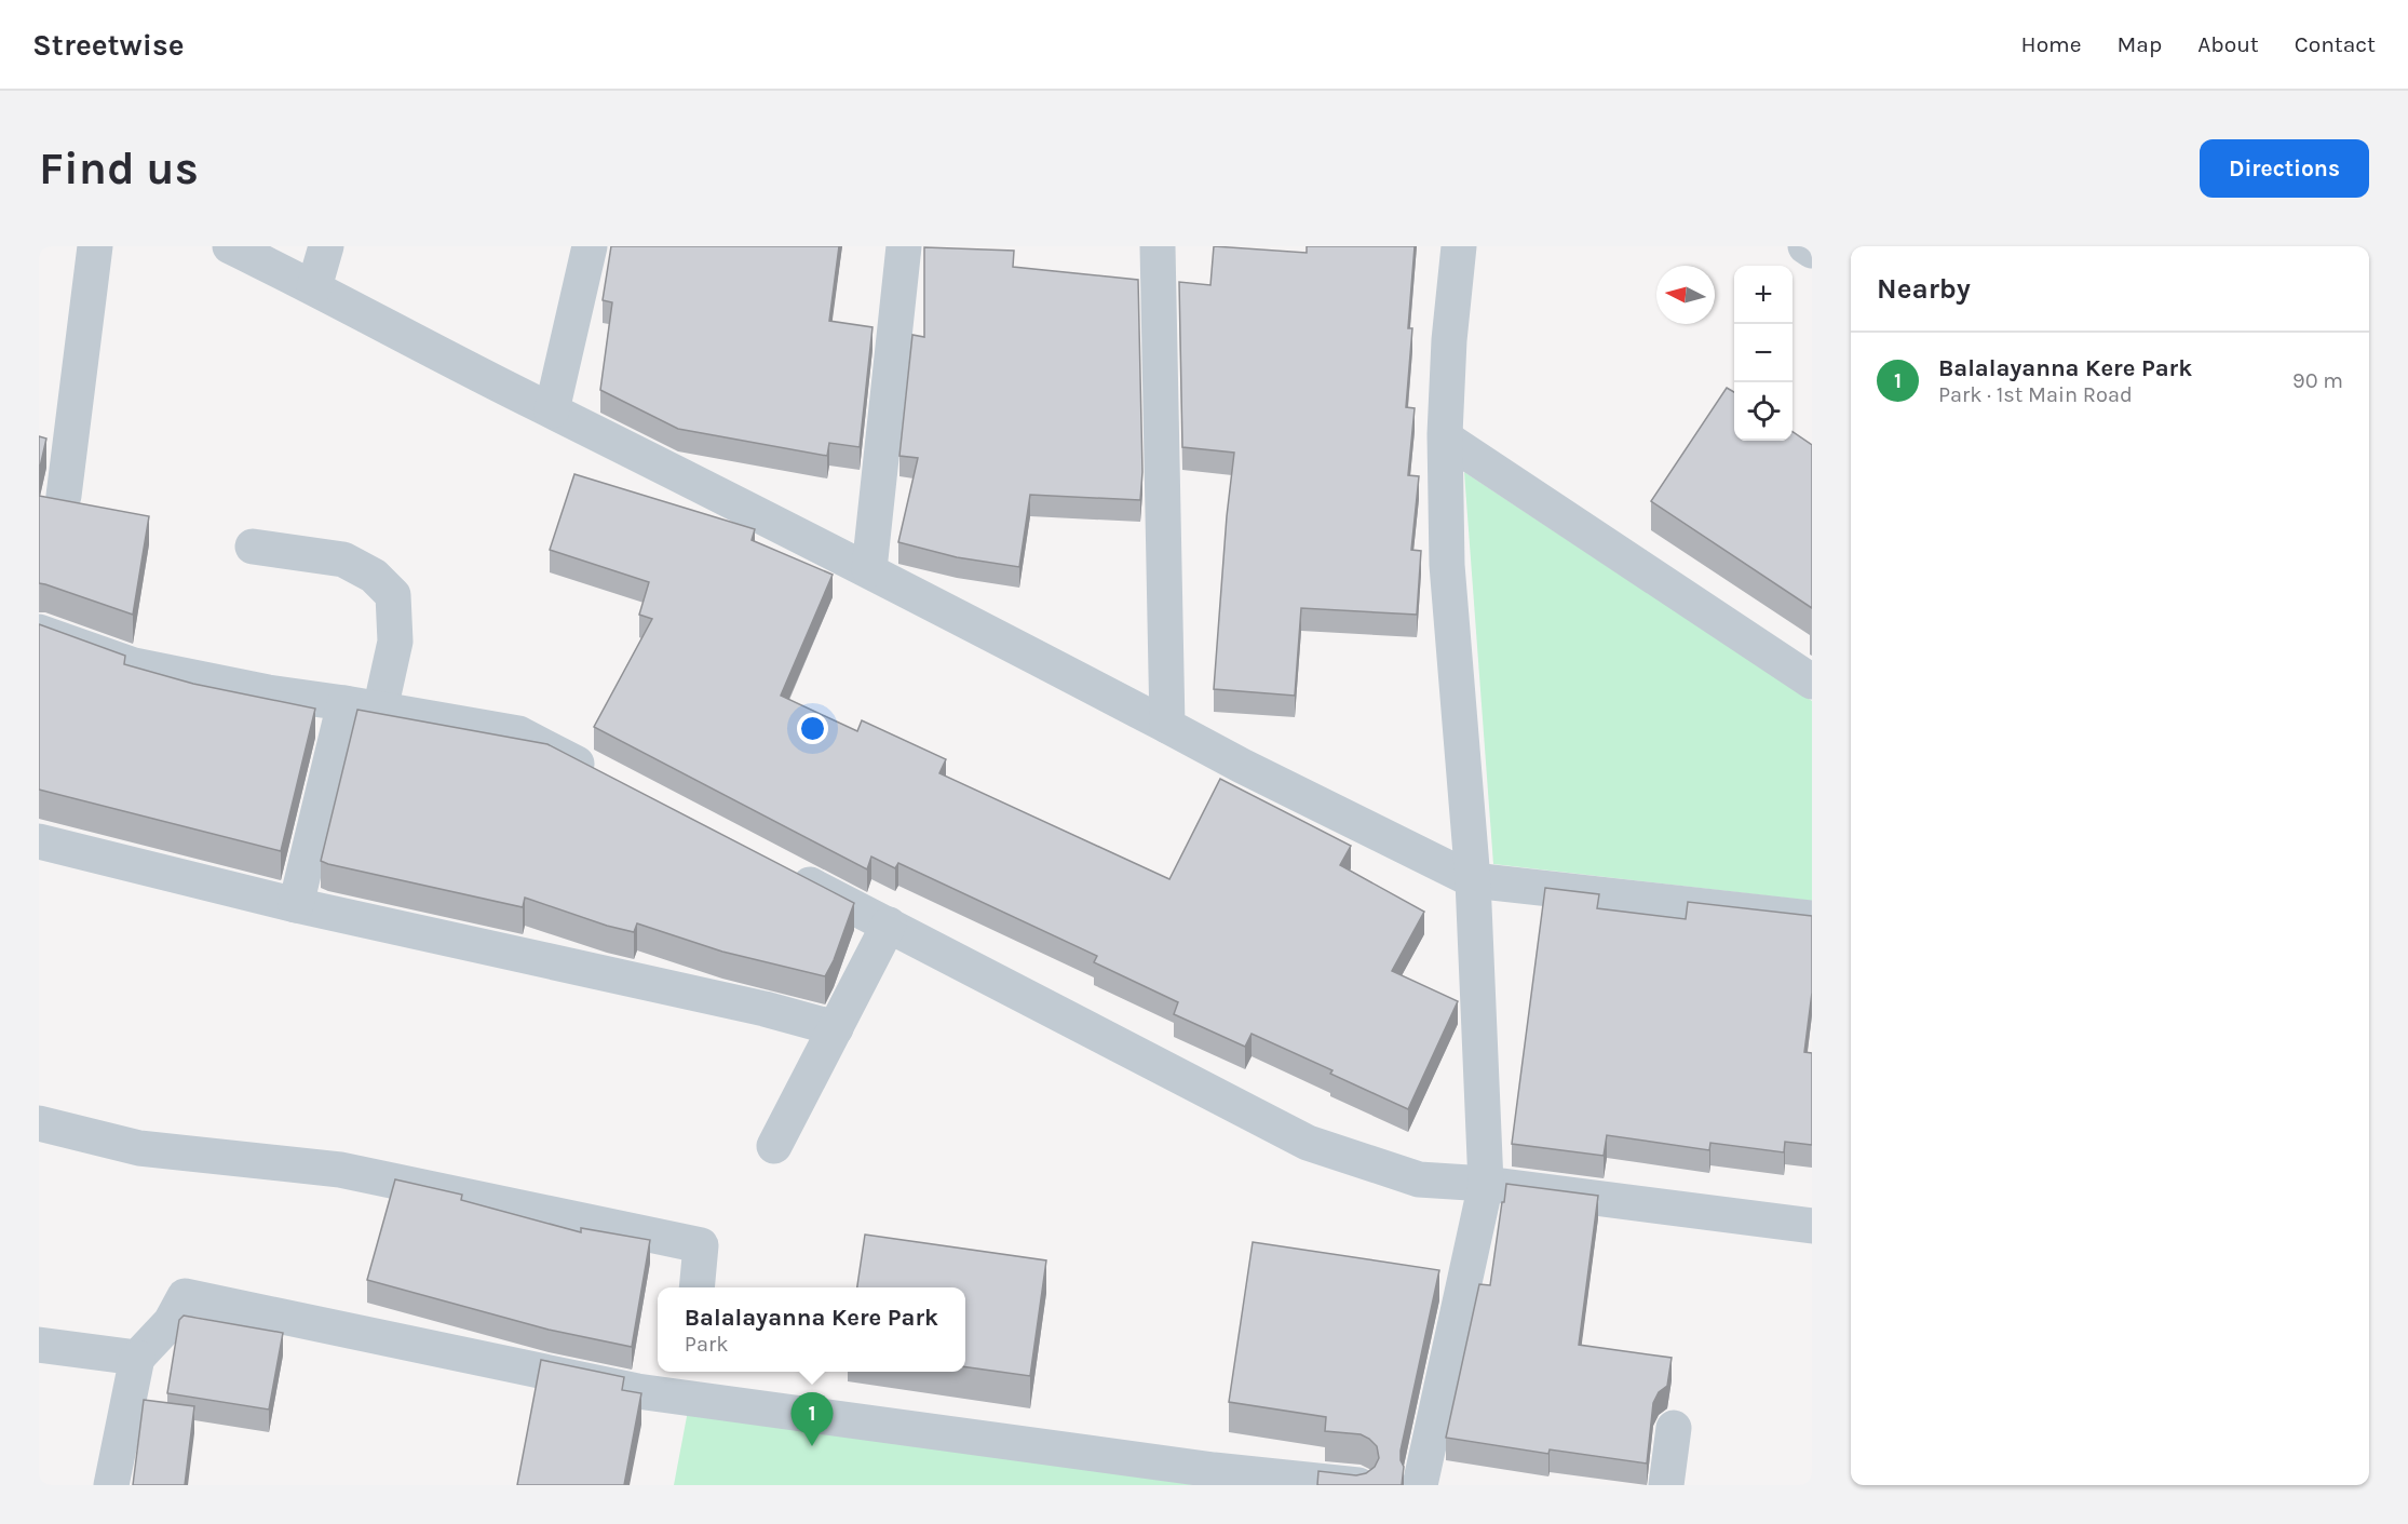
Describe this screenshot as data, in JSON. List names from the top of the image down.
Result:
{
  "north": "left",
  "page": {
    "header": "Streetwise",
    "nav": [
      "Home",
      "Map",
      "About",
      "Contact"
    ],
    "buttons": "Directions",
    "title": "Find us",
    "heading": "Nearby",
    "map_buttons": ["+", "−"],
    "list": [
      {
        "mark": "1",
        "name": "Balalayanna Kere Park",
        "note": "Park · 1st Main Road",
        "value": "90 m"
      }
    ],
    "popup": ["Balalayanna Kere Park", "Park"],
    "pins": "1"
  }
}
